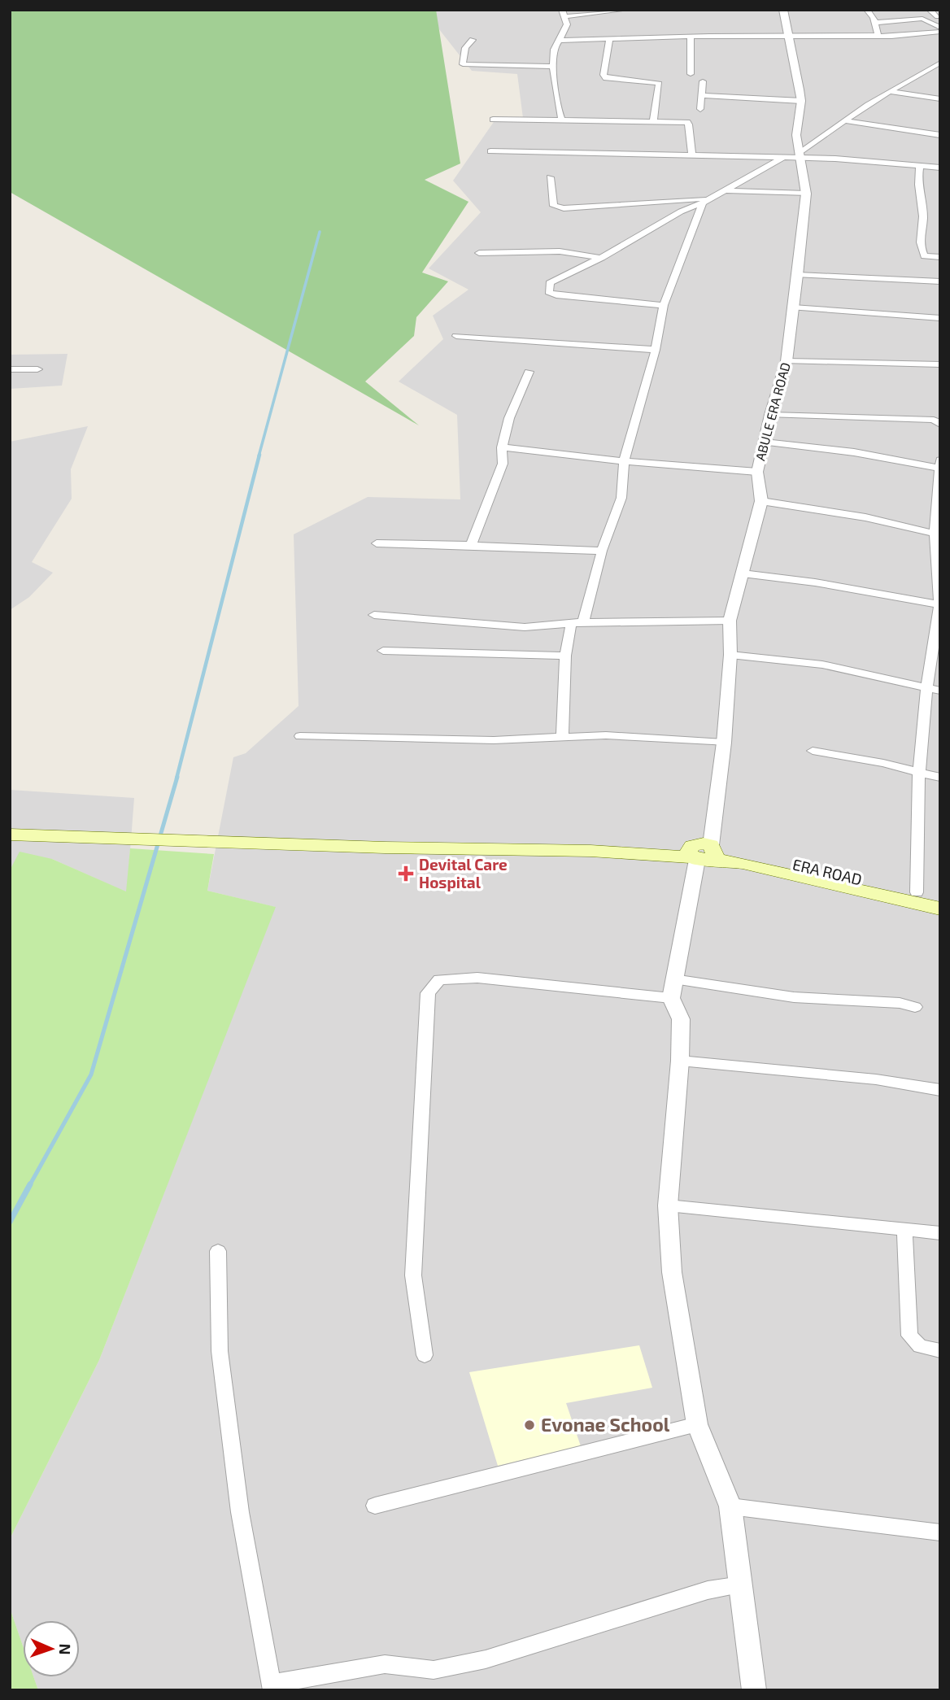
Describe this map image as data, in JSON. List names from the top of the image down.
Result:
{
  "streets": {
    "main road": ["ERA ROAD"],
    "street": ["ABULE ERA ROAD"]
  },
  "crossings": [
    ["ABULE ERA ROAD", "ERA ROAD"]
  ],
  "places": {
    "health": ["Devital Care Hospital"],
    "other": ["Evonae School"]
  },
  "north": "right"
}
